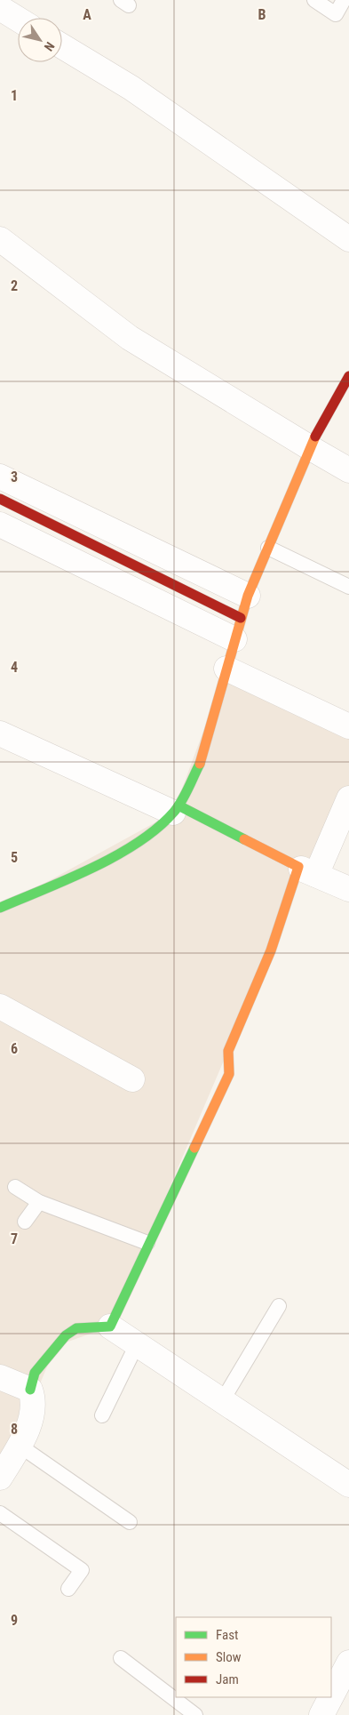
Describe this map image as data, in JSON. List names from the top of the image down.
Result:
{
  "legend": ["Fast", "Slow", "Jam"],
  "north": "bottom right",
  "grid": {
    "columns": ["A", "B"],
    "rows": [
      "1",
      "2",
      "3",
      "4",
      "5",
      "6",
      "7",
      "8",
      "9"
    ]
  }
}
